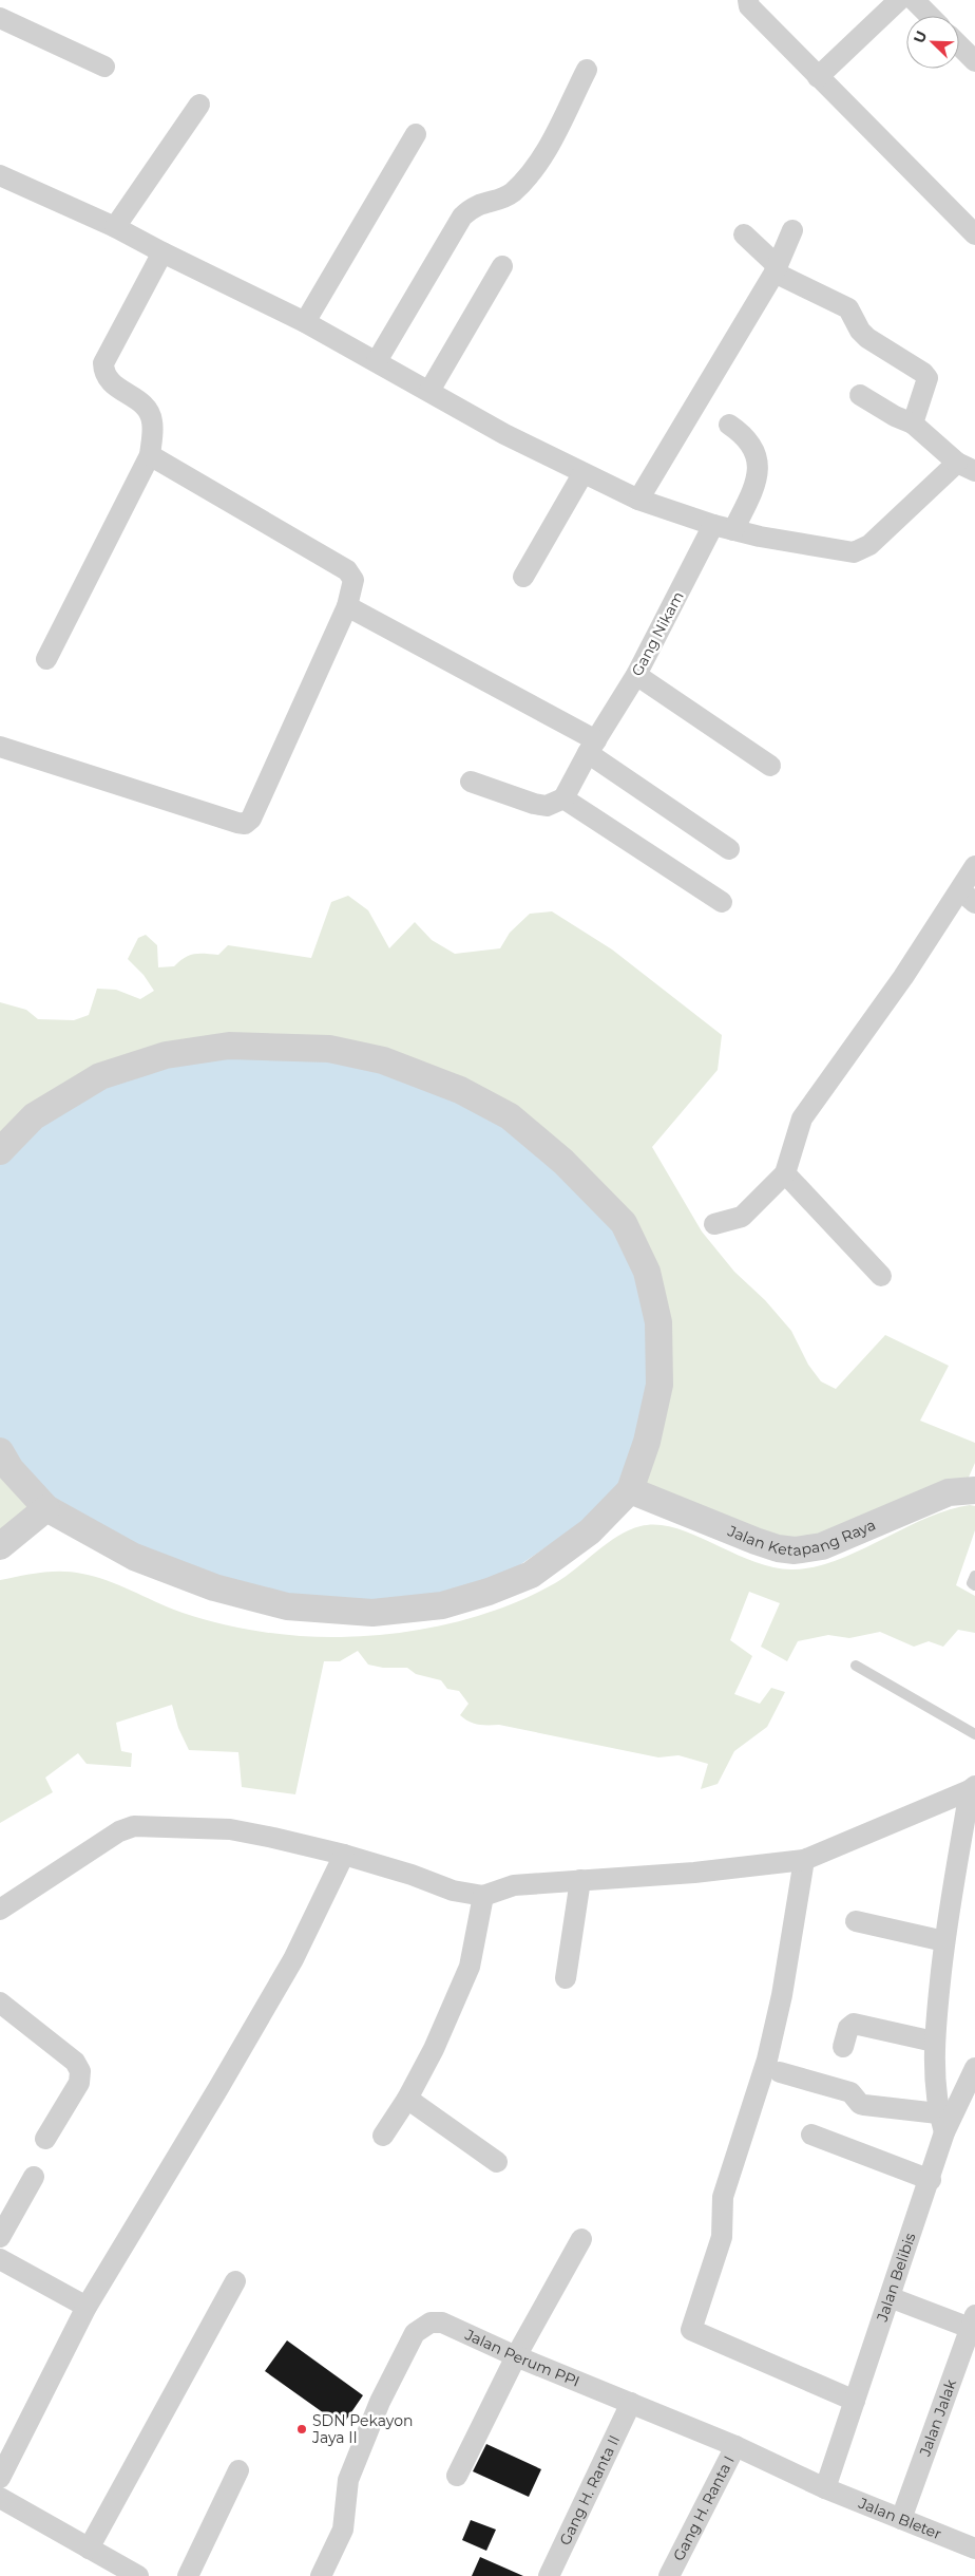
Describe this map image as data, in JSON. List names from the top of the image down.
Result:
{
  "streets": {
    "street": [
      "Gang Nikam",
      "Jalan Ketapang Raya",
      "Jalan Belibis",
      "Jalan Perum PPI",
      "Jalan Jalak",
      "Gang H. Ranta II",
      "Gang H. Ranta I",
      "Jalan Bleter"
    ]
  },
  "crossings": [
    ["Jalan Belibis", "Jalan Perum PPI"],
    ["Jalan Belibis", "Jalan Bleter"],
    ["Jalan Perum PPI", "Gang H. Ranta II"],
    ["Jalan Perum PPI", "Gang H. Ranta I"],
    ["Jalan Perum PPI", "Jalan Bleter"],
    ["Jalan Jalak", "Jalan Bleter"]
  ],
  "places": ["SDN Pekayon Jaya II"],
  "north": "top left"
}
